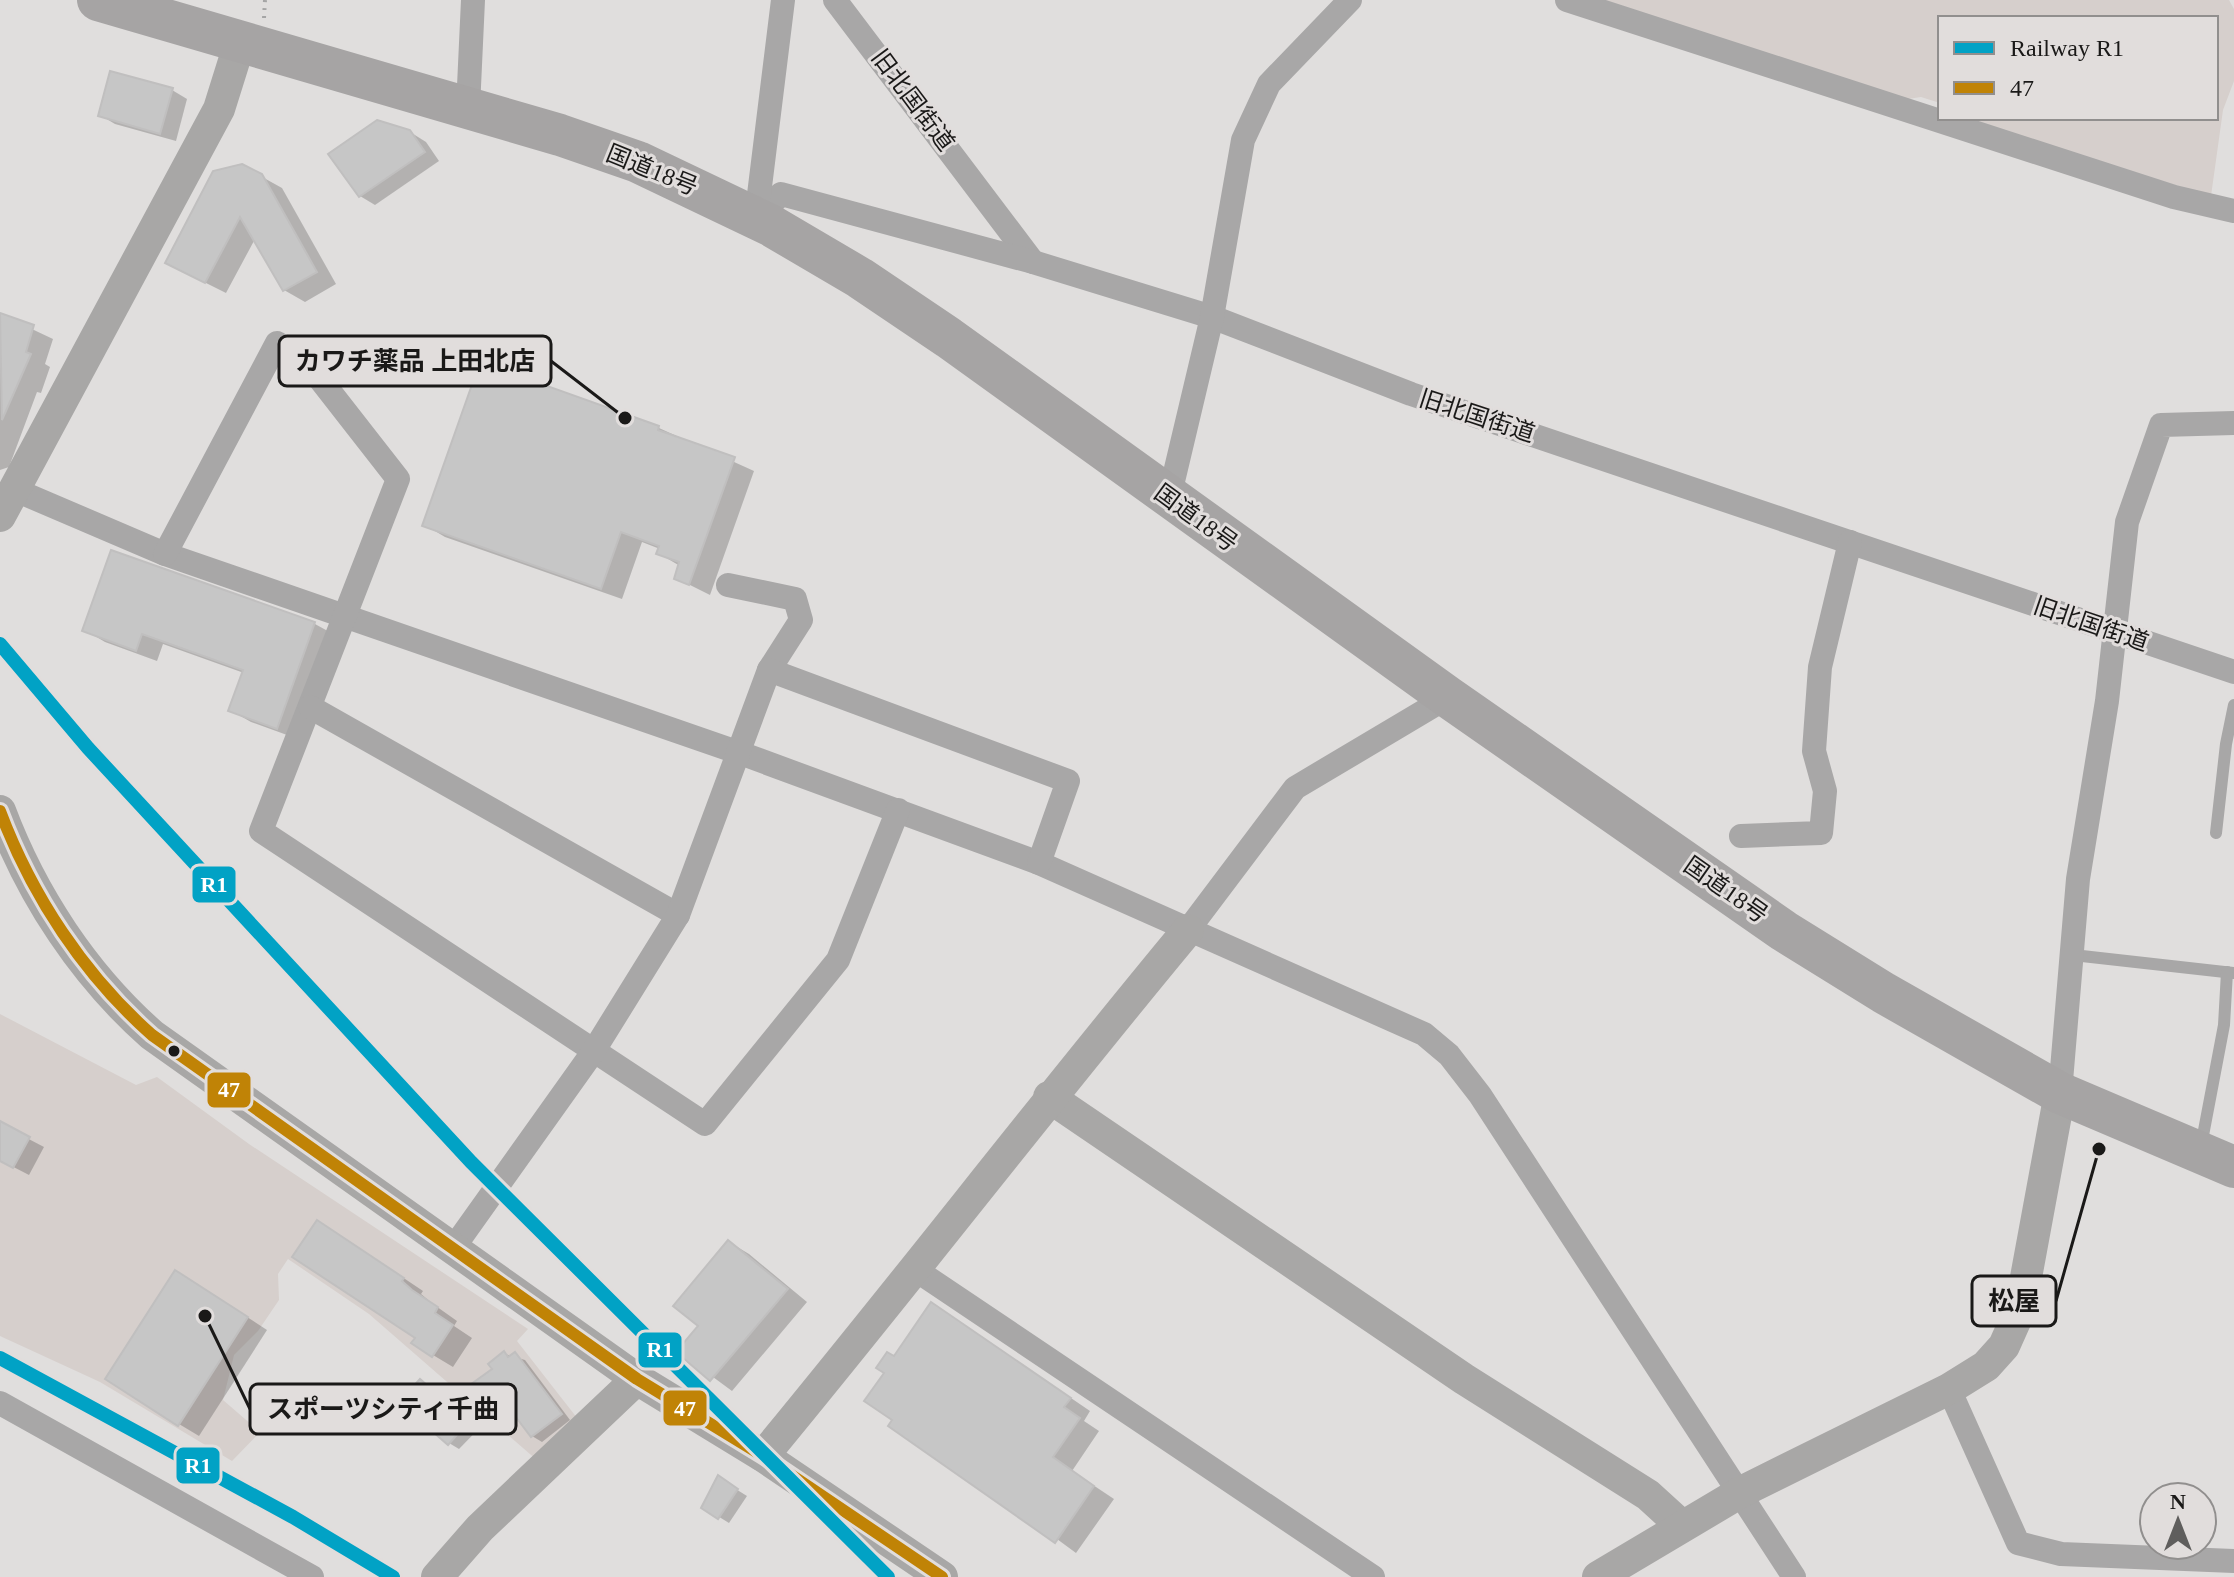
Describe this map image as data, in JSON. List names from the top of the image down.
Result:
{
  "streets": {
    "highway": ["国道18号"],
    "street": ["旧北国街道"]
  },
  "places": ["カワチ薬品 上田北店", "松屋", "スポーツシティ千曲"],
  "lines": ["rail line R1", "transit line 47"],
  "legend": ["Railway R1", "47"],
  "north": "top"
}
